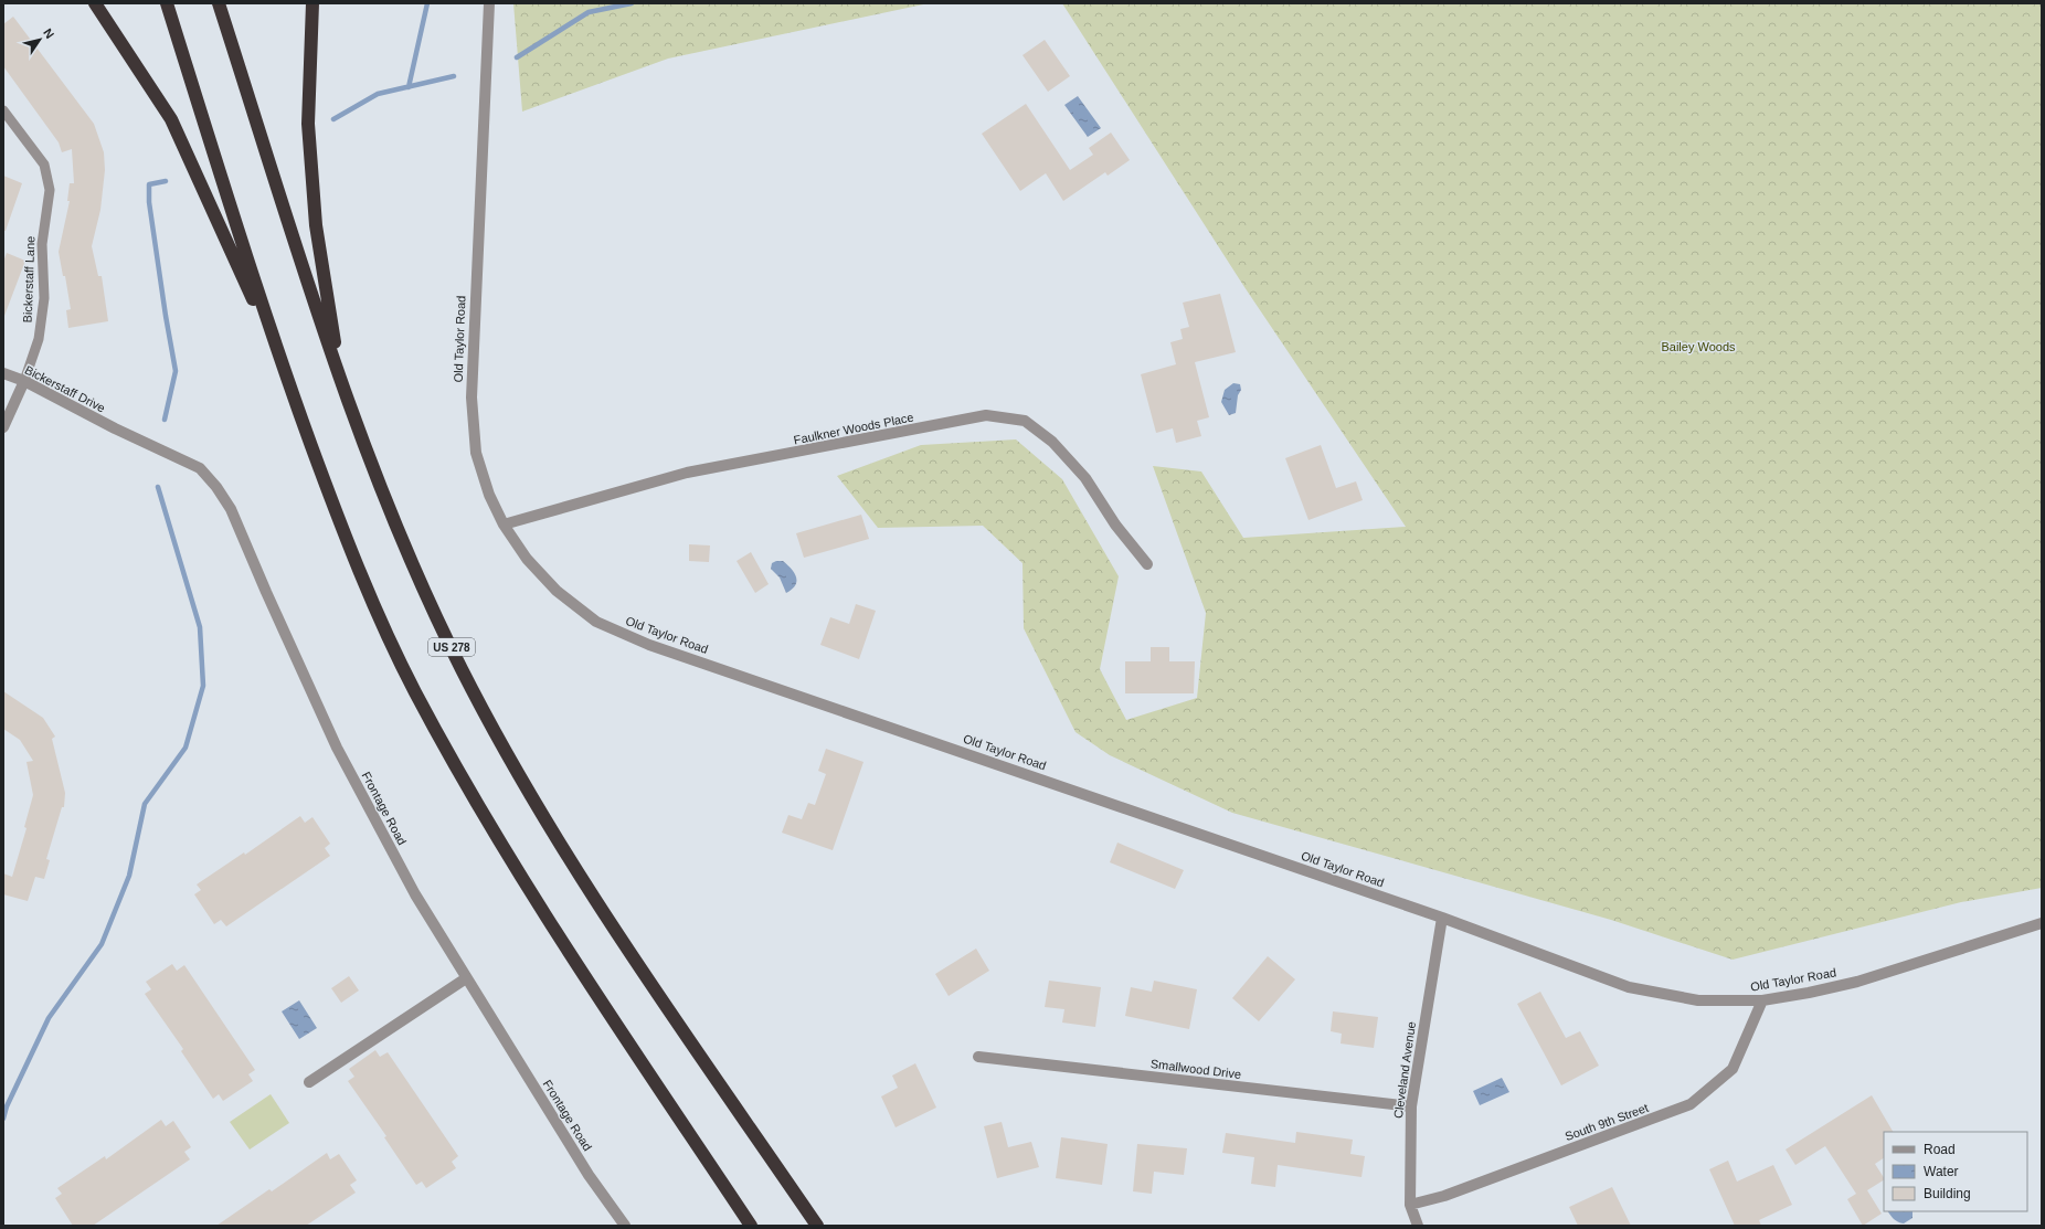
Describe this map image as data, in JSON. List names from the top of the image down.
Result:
{
  "streets": {
    "highway": ["US 278"],
    "street": [
      "Old Taylor Road",
      "Bickerstaff Drive",
      "Faulkner Woods Place",
      "Frontage Road",
      "Smallwood Drive",
      "Cleveland Avenue",
      "South 9th Street"
    ],
    "lane": ["Bickerstaff Lane"]
  },
  "crossings": [
    ["Bickerstaff Lane", "Bickerstaff Drive"],
    ["Old Taylor Road", "Faulkner Woods Place"],
    ["Old Taylor Road", "Cleveland Avenue"],
    ["Old Taylor Road", "South 9th Street"],
    ["Bickerstaff Drive", "Frontage Road"],
    ["Smallwood Drive", "Cleveland Avenue"],
    ["Cleveland Avenue", "South 9th Street"]
  ],
  "parks": ["Bailey Woods"],
  "legend": ["Road", "Water", "Building"],
  "north": "top right"
}
